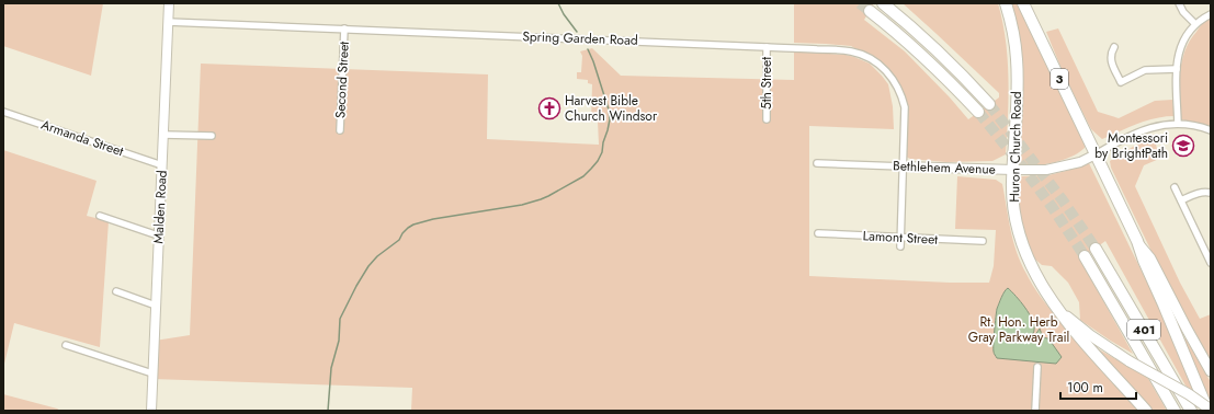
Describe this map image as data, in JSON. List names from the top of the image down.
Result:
{
  "streets": {
    "highway": ["3", "Huron Church Road", "401"],
    "main road": ["Bethlehem Avenue", "Malden Road"],
    "street": [
      "Spring Garden Road",
      "Second Street",
      "5th Street",
      "Armanda Street",
      "Lamont Street"
    ]
  },
  "crossings": [
    ["Spring Garden Road", "Second Street"],
    ["Spring Garden Road", "5th Street"],
    ["Spring Garden Road", "Bethlehem Avenue"],
    ["Spring Garden Road", "Malden Road"],
    ["Spring Garden Road", "Lamont Street"],
    ["3", "Bethlehem Avenue"],
    ["Armanda Street", "Malden Road"],
    ["Huron Church Road", "Bethlehem Avenue"]
  ],
  "parks": ["Rt. Hon. Herb Gray Parkway Trail"],
  "places": {
    "church": ["Harvest Bible Church Windsor"],
    "school or university": ["Montessori by BrightPath"]
  },
  "scale_bar": "100 m"
}
